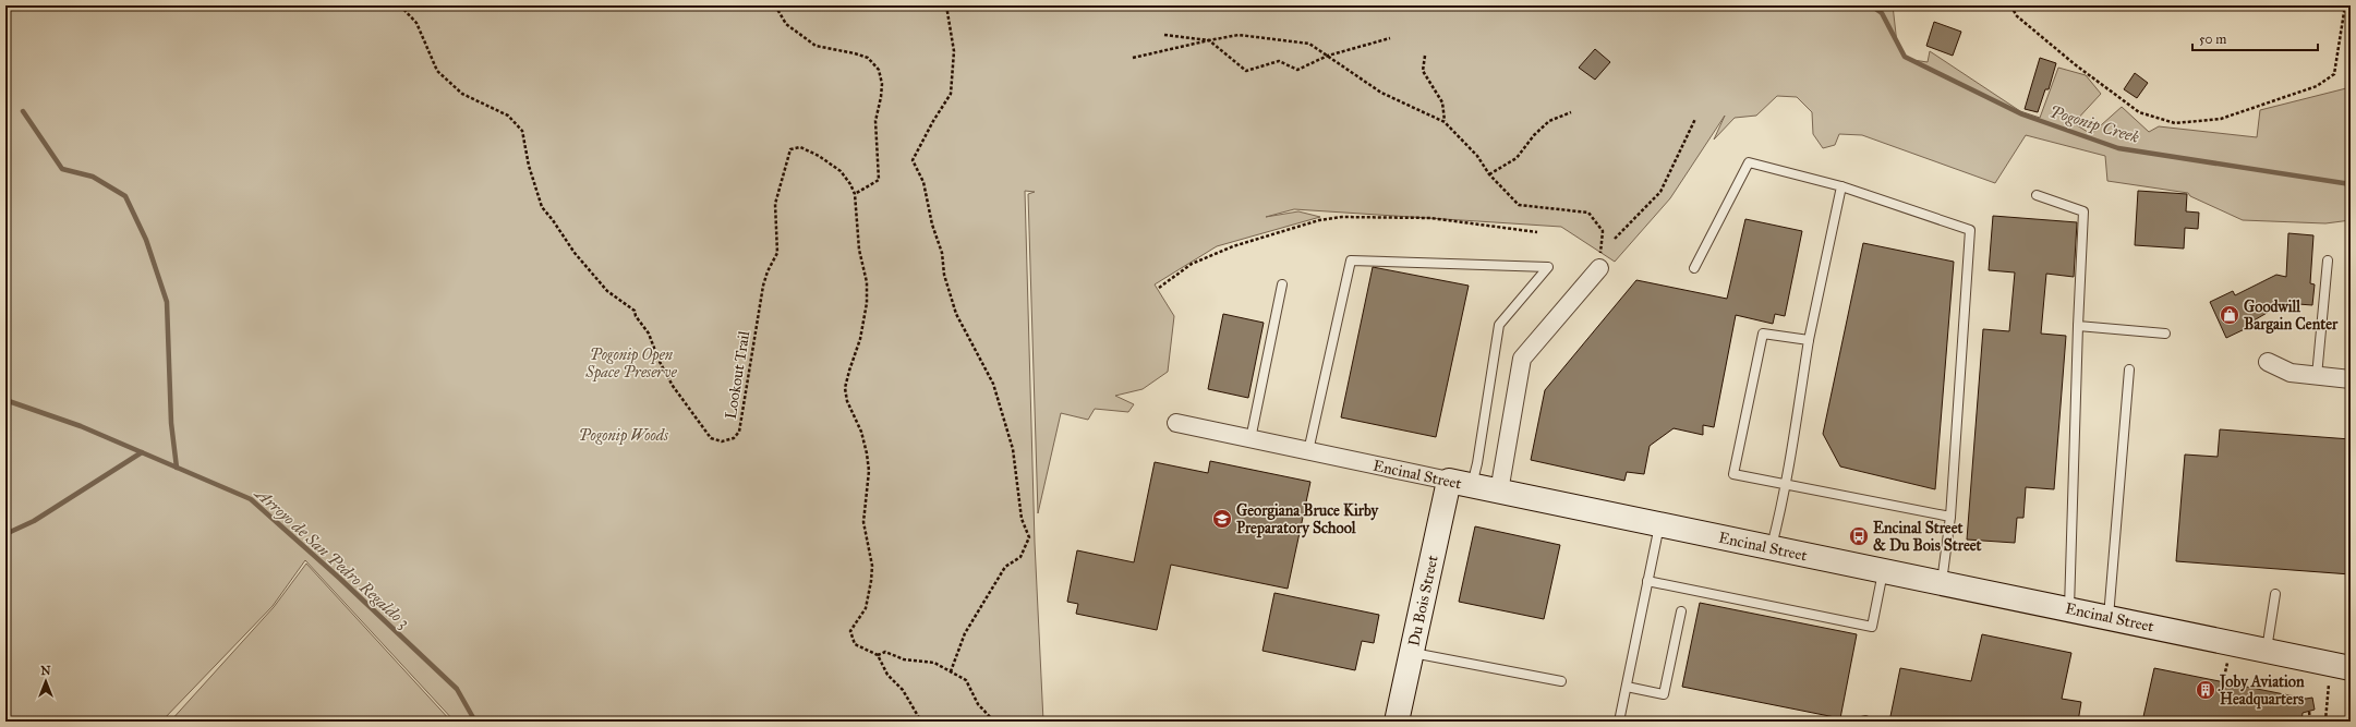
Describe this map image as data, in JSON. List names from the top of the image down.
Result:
{
  "streets": {
    "street": ["Encinal Street", "Du Bois Street"],
    "path": ["Lookout Trail"]
  },
  "crossings": [
    ["Encinal Street", "Du Bois Street"]
  ],
  "water": ["Pogonip Creek", "Arroyo de San Pedro Regaldo 3"],
  "parks": ["Pogonip Open Space Preserve", "Pogonip Woods"],
  "places": {
    "shop": ["Goodwill Bargain Center"],
    "school or university": ["Georgiana Bruce Kirby Preparatory School"],
    "bus stop": ["Encinal Street & Du Bois Street"],
    "building": ["Joby Aviation Headquarters"]
  },
  "scale_bar": "50 m",
  "north": "top"
}
